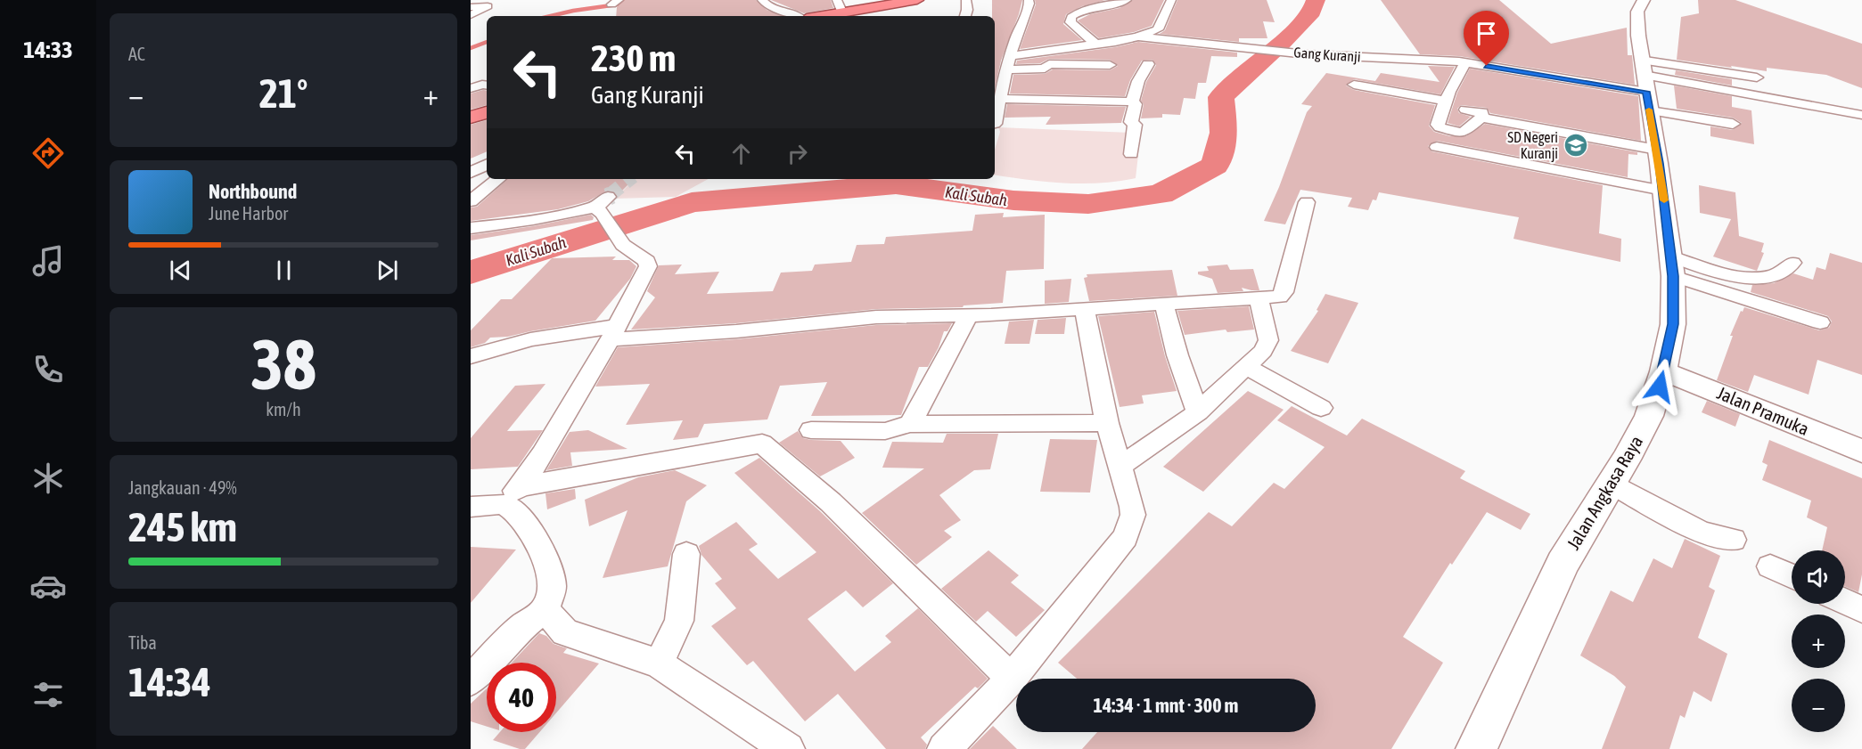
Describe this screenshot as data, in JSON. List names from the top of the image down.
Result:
{
  "streets": {
    "street": ["Gang Kuranji", "Jalan Pramuka", "Jalan Angkasa Raya"]
  },
  "crossings": [
    ["Gang Kuranji", "Jalan Angkasa Raya"],
    ["Jalan Pramuka", "Jalan Angkasa Raya"]
  ],
  "water": ["Kali Subah"],
  "places": {
    "school or university": ["SD Negeri Kuranji"]
  },
  "page": {
    "tabs": "14:33",
    "tile": [
      "AC",
      ["38", "km/h"],
      ["Jangkauan · 49%", "245 km"],
      ["Tiba", "14:34"]
    ],
    "turn": ["230 m", "Gang Kuranji"],
    "heat": ["−", "21°", "+"],
    "song": ["Northbound", "June Harbor"],
    "map_buttons": ["+", "−"],
    "limit": "40",
    "trip": "14:34 · 1 mnt · 300 m"
  }
}
